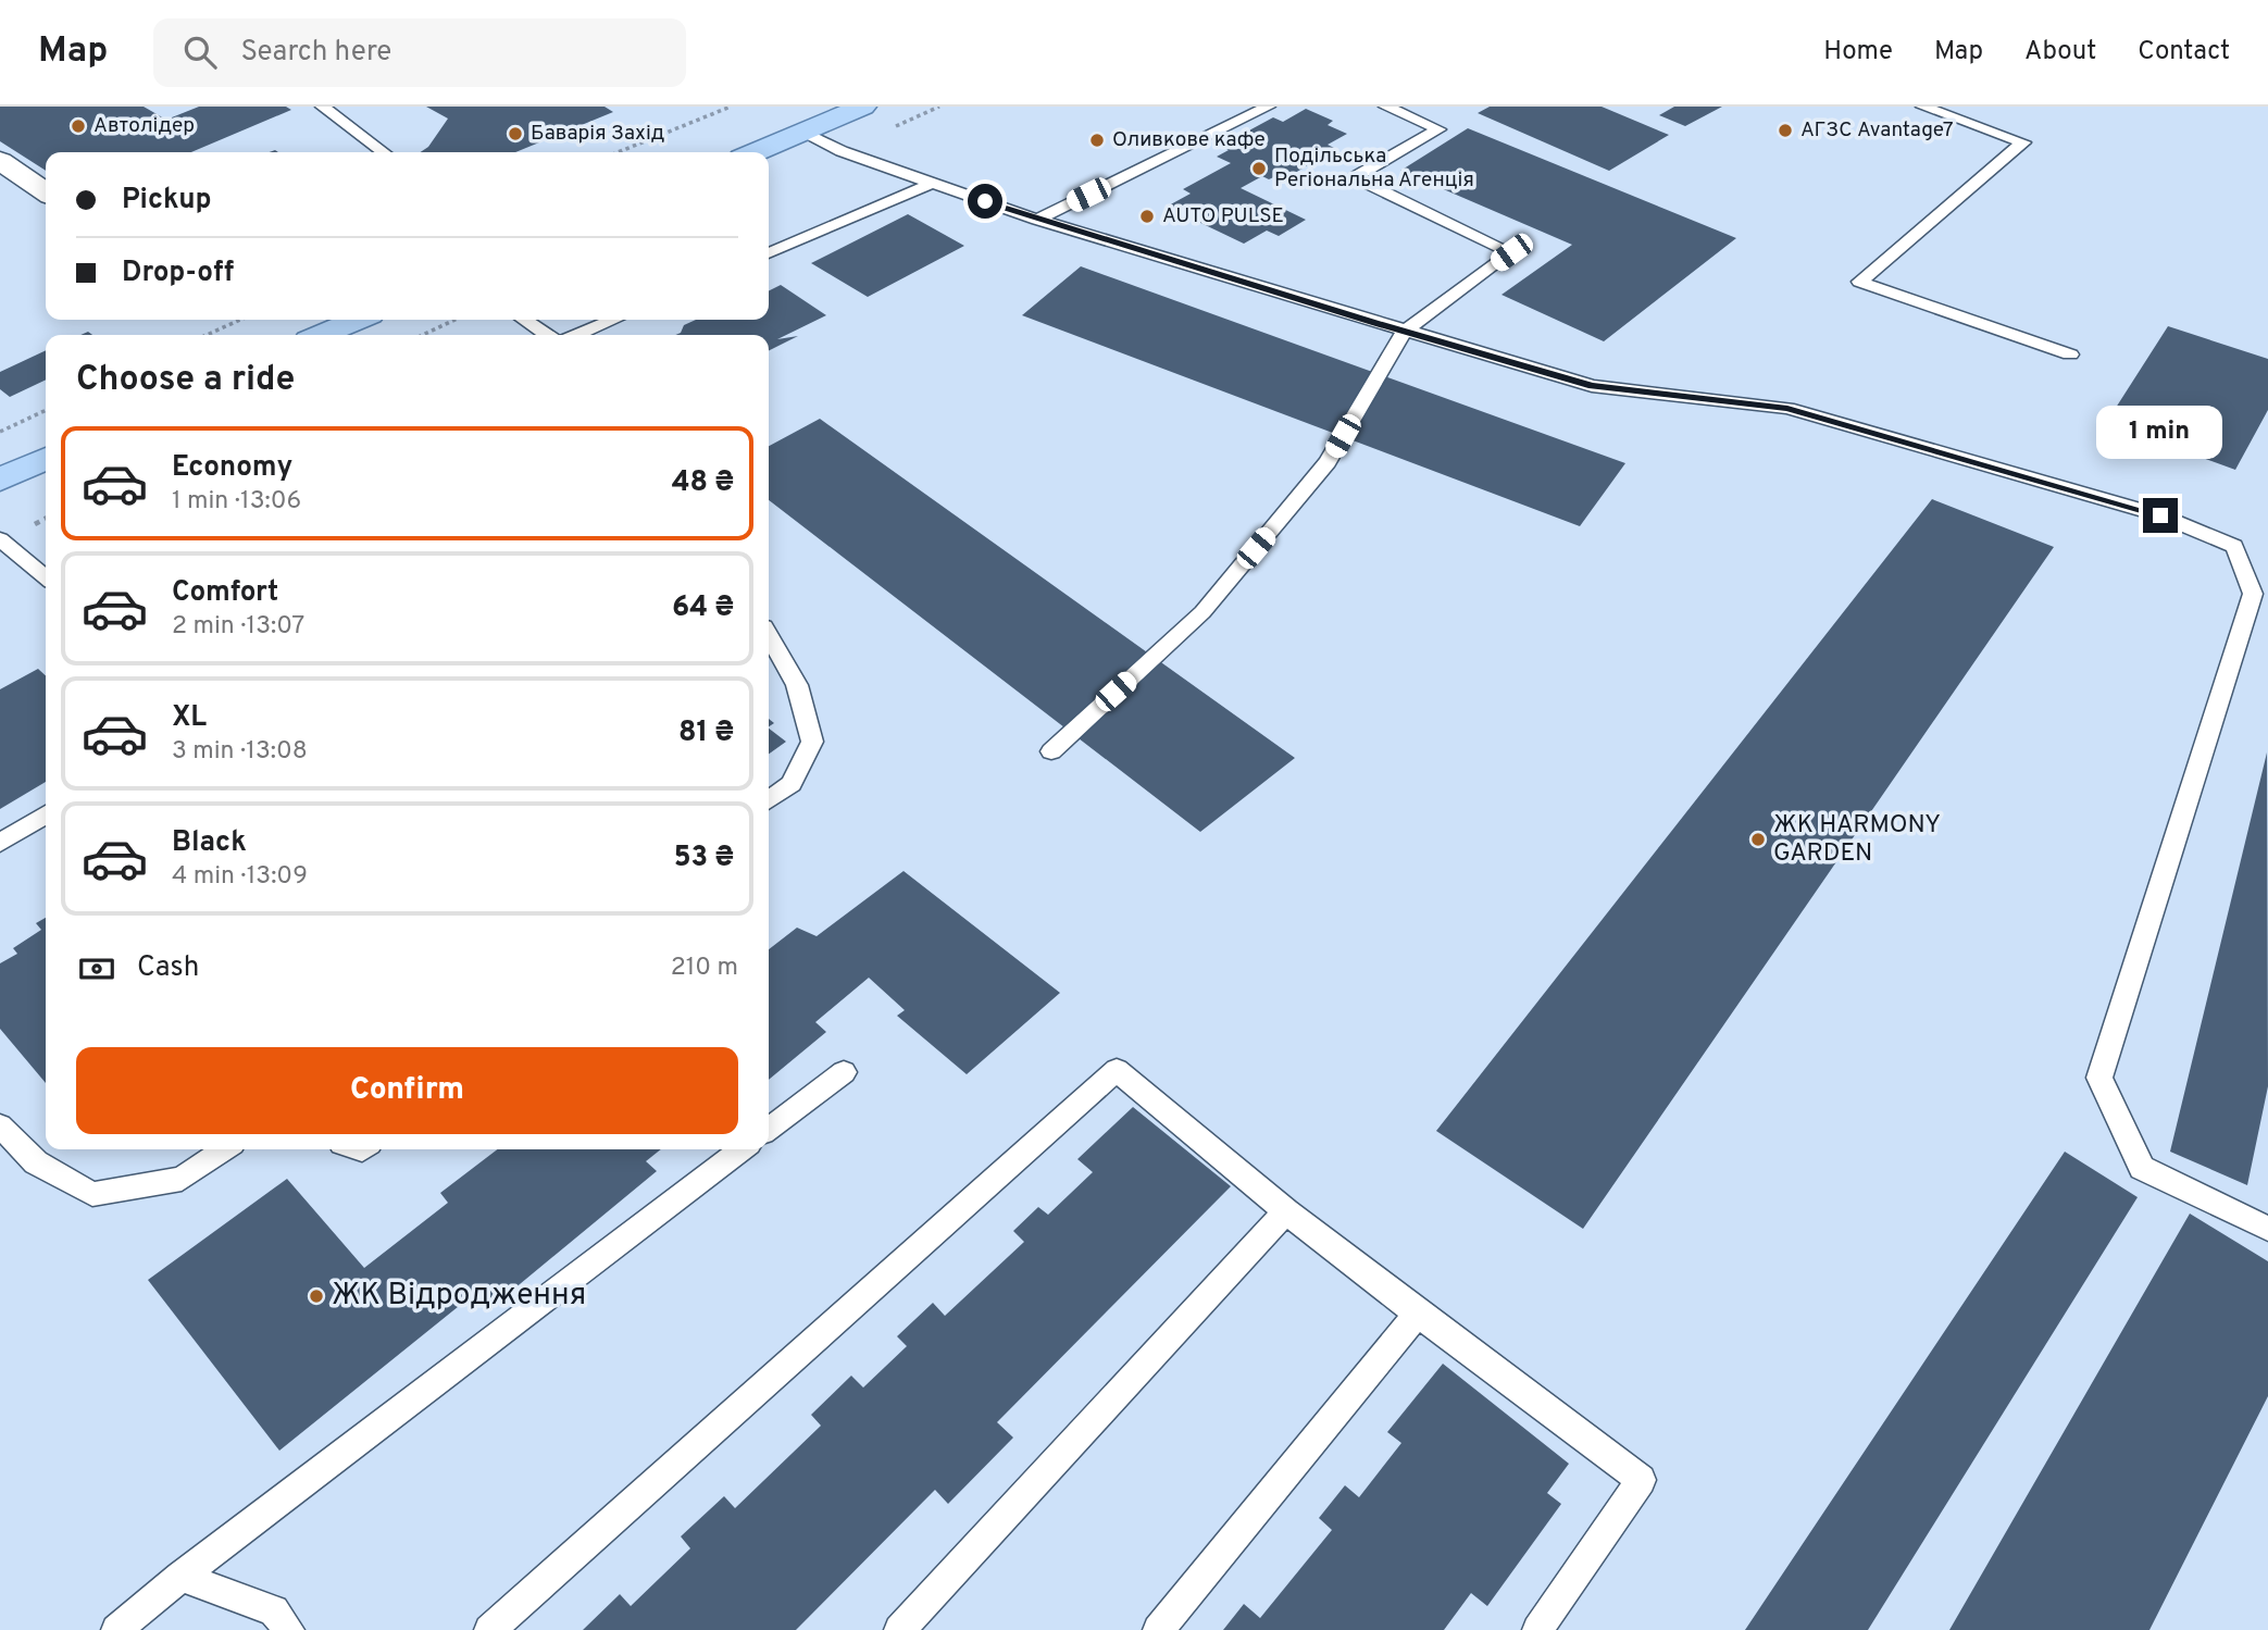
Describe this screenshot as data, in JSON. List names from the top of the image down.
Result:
{
  "places": [
    "Автолідер",
    "АГЗС Avantage7",
    "Баварія Захід",
    "Оливкове кафе",
    "Подільська Регіональна Агенція",
    "AUTO PULSE",
    "ЖК HARMONY GARDEN",
    "ЖК Відродження"
  ],
  "page": {
    "header": "Map",
    "search": "Search here",
    "nav": [
      "Home",
      "Map",
      "About",
      "Contact"
    ],
    "banner": ["Pickup", "Drop-off"],
    "heading": "Choose a ride",
    "bubble": "1 min",
    "list": [
      {
        "name": "Economy",
        "note": "1 min · 13:06",
        "value": "48 ₴"
      },
      {
        "name": "Comfort",
        "note": "2 min · 13:07",
        "value": "64 ₴"
      },
      {
        "name": "XL",
        "note": "3 min · 13:08",
        "value": "81 ₴"
      },
      {
        "name": "Black",
        "note": "4 min · 13:09",
        "value": "53 ₴"
      }
    ],
    "pay": ["Cash", "210 m"],
    "buttons": "Confirm"
  }
}
